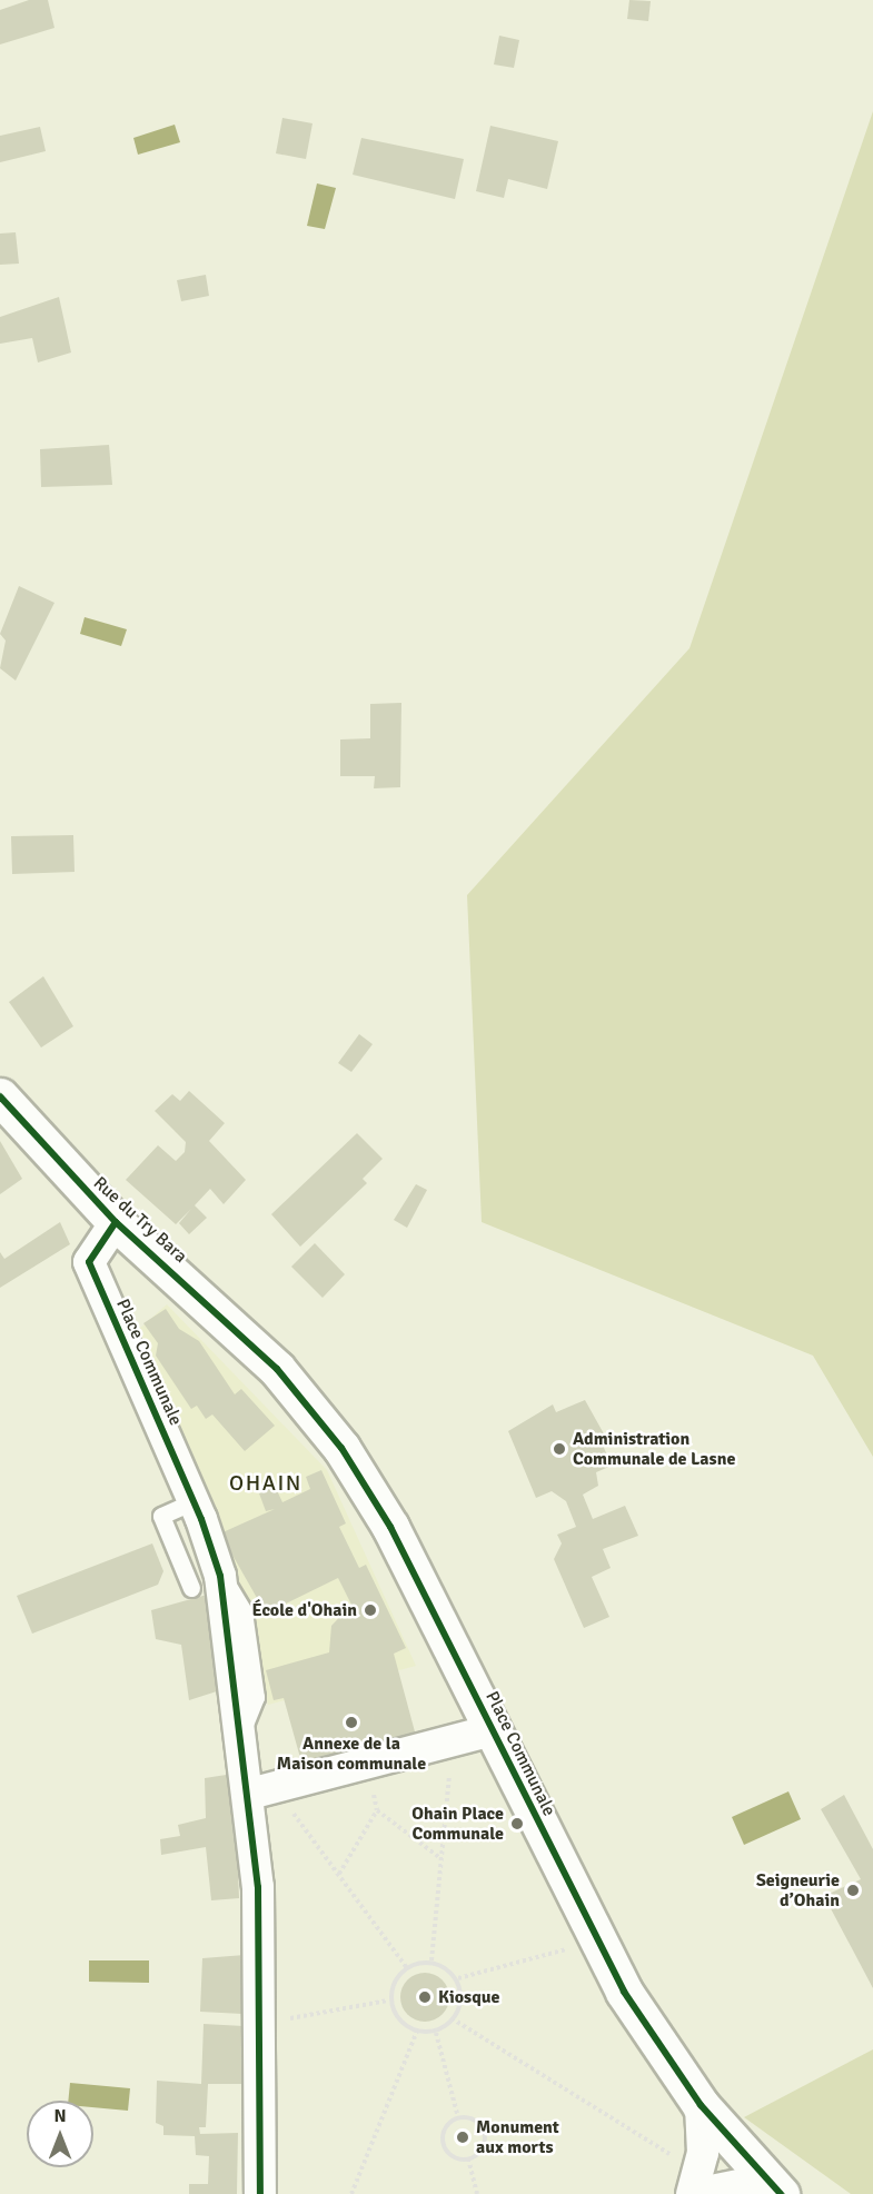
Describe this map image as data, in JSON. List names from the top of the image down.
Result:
{
  "streets": {
    "main road": ["Rue du Try Bara", "Place Communale"]
  },
  "crossings": [
    ["Rue du Try Bara", "Place Communale"]
  ],
  "districts": ["OHAIN"],
  "places": [
    "Administration Communale de Lasne",
    "École d'Ohain",
    "Annexe de la Maison communale",
    "Ohain Place Communale",
    "Seigneurie d’Ohain",
    "Kiosque",
    "Monument aux morts"
  ],
  "north": "top"
}
